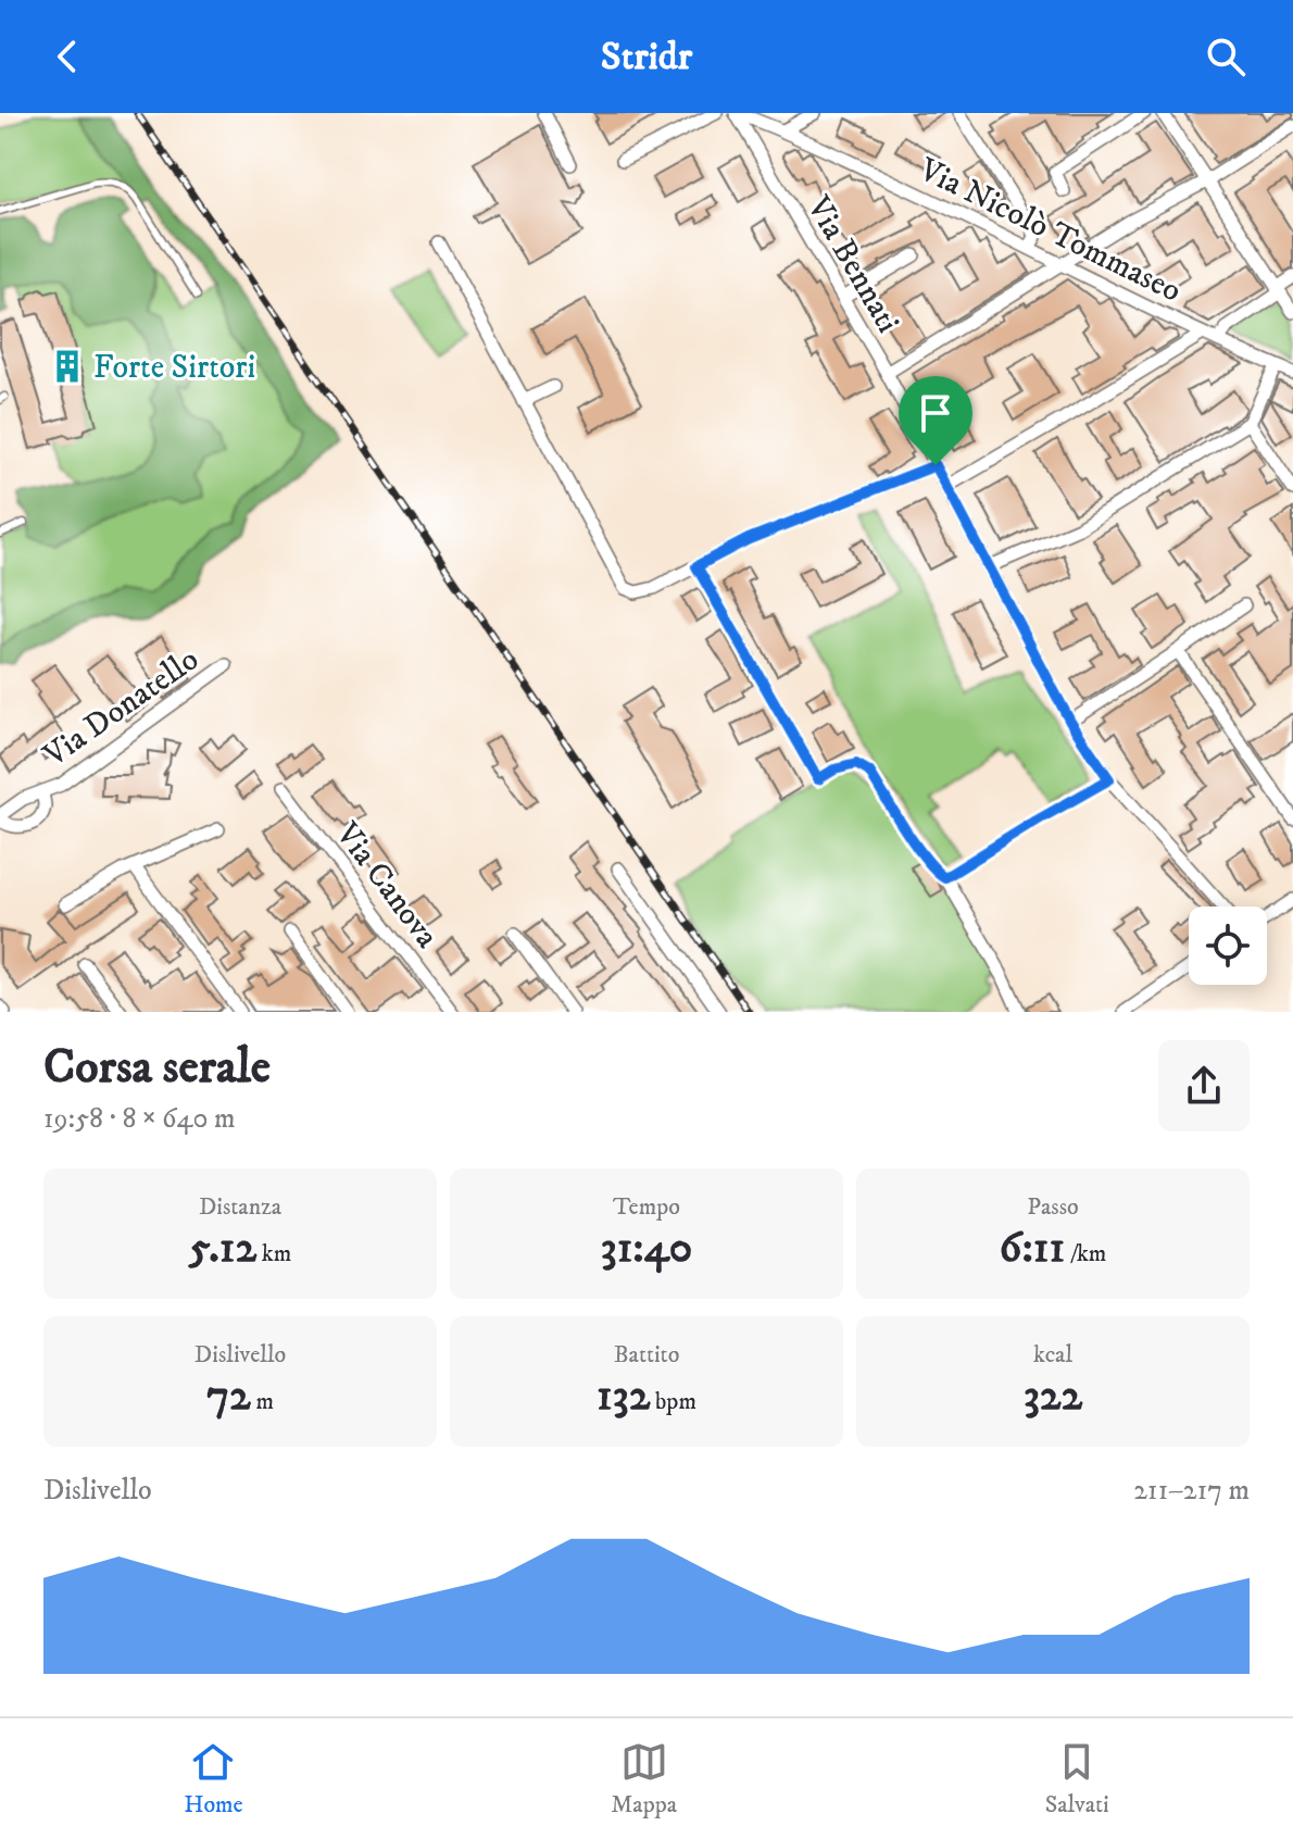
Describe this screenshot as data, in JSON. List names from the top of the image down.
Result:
{
  "streets": {
    "street": [
      "Via Nicolò Tommaseo",
      "Via Bennati",
      "Via Donatello",
      "Via Canova"
    ]
  },
  "crossings": [
    ["Via Nicolò Tommaseo", "Via Bennati"]
  ],
  "places": {
    "building": ["Forte Sirtori"]
  },
  "page": {
    "header": "Stridr",
    "heading": ["Corsa serale", "19:58 · 8 × 640 m"],
    "stats": [
      ["Distanza", "5.12 km"],
      ["Tempo", "31:40"],
      ["Passo", "6:11 /km"],
      ["Dislivello", "72 m"],
      ["Battito", "132 bpm"],
      ["kcal", "322"]
    ],
    "chart": ["Dislivello", "211–217 m"],
    "tabs": ["Home", "Mappa", "Salvati"]
  }
}
